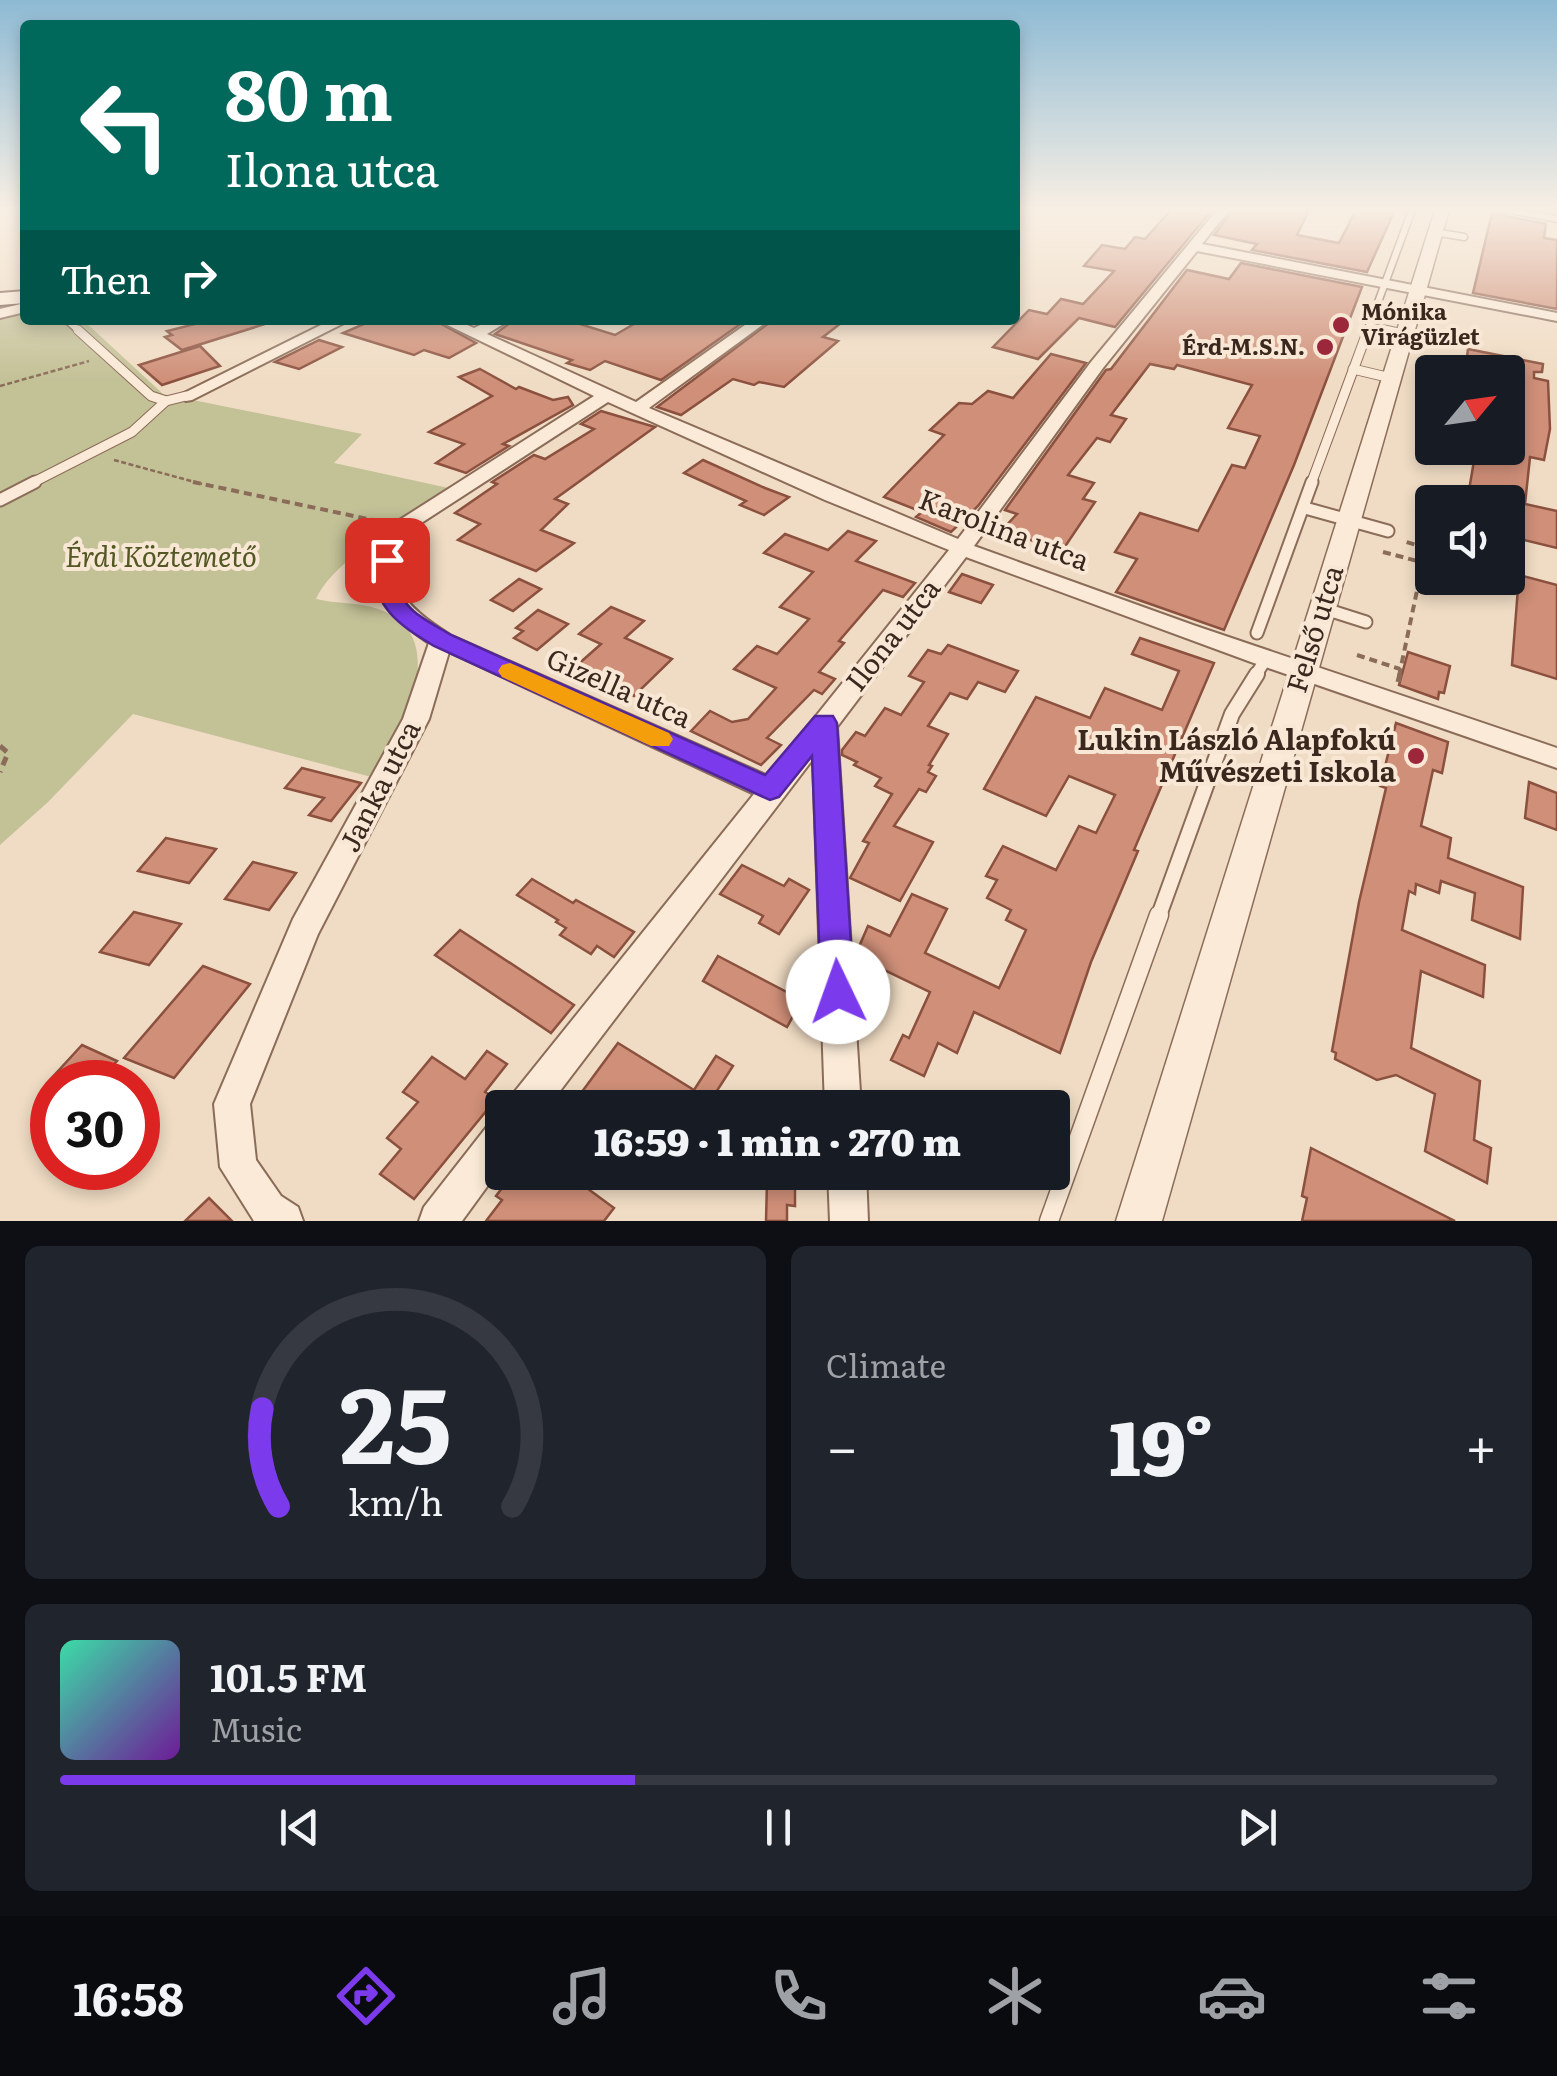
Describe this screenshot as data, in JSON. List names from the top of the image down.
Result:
{
  "streets": {
    "street": [
      "Karolina utca",
      "Felső utca",
      "Ilona utca",
      "Gizella utca",
      "Janka utca"
    ]
  },
  "crossings": [
    ["Karolina utca", "Felső utca"],
    ["Karolina utca", "Ilona utca"],
    ["Ilona utca", "Gizella utca"],
    ["Gizella utca", "Janka utca"]
  ],
  "parks": ["Érdi Köztemető"],
  "places": ["Mónika Virágüzlet", "Érd-M.S.N.", "Lukin László Alapfokú Művészeti Iskola"],
  "north": "top right",
  "page": {
    "turn": ["80 m", "Ilona utca"],
    "then": "Then",
    "limit": "30",
    "trip": "16:59 · 1 min · 270 m",
    "tile": "Climate",
    "heat": ["−", "19°", "+"],
    "song": ["101.5 FM", "Music"],
    "tabs": "16:58",
    "gauge": ["25", "km/h"]
  }
}
